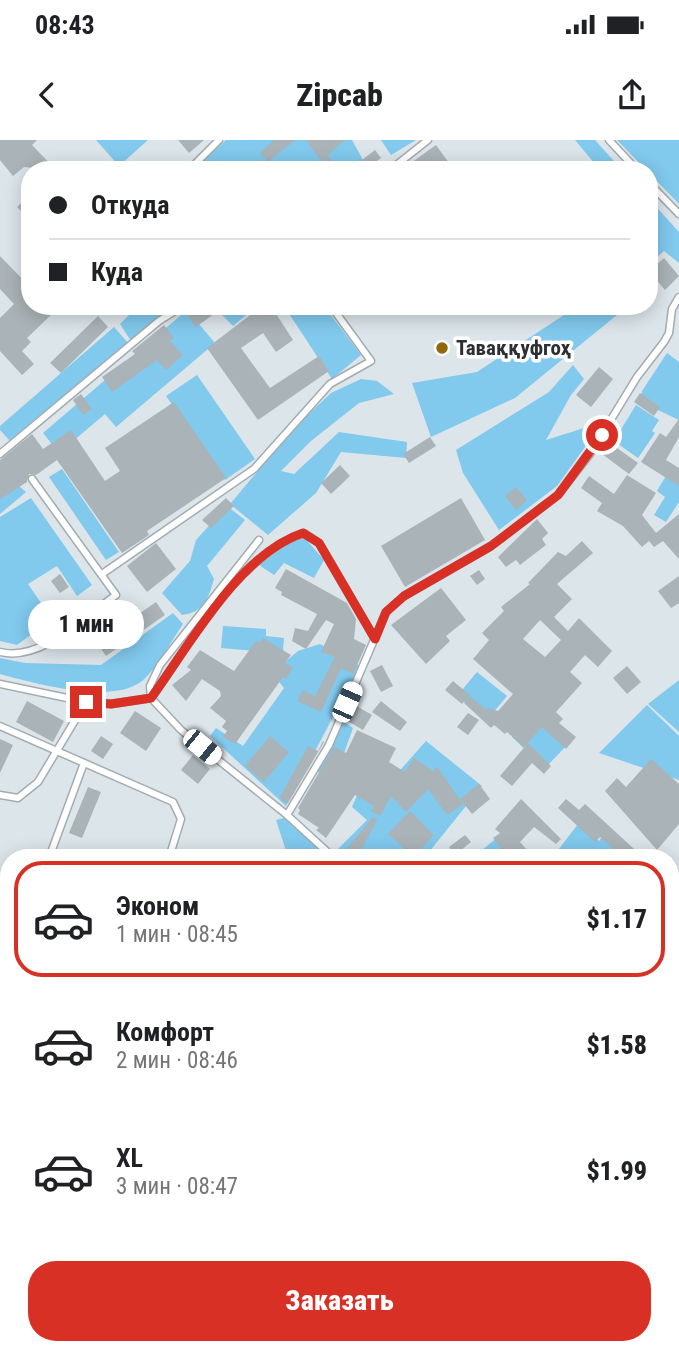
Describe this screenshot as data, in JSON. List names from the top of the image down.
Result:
{
  "places": ["Таваққуфгоҳ"],
  "page": {
    "status": "08:43",
    "header": "Zipcab",
    "banner": ["Откуда", "Куда"],
    "bubble": "1 мин",
    "list": [
      {
        "name": "Эконом",
        "note": "1 мин · 08:45",
        "value": "$1.17"
      },
      {
        "name": "Комфорт",
        "note": "2 мин · 08:46",
        "value": "$1.58"
      },
      {
        "name": "XL",
        "note": "3 мин · 08:47",
        "value": "$1.99"
      }
    ],
    "buttons": "Заказать"
  }
}
